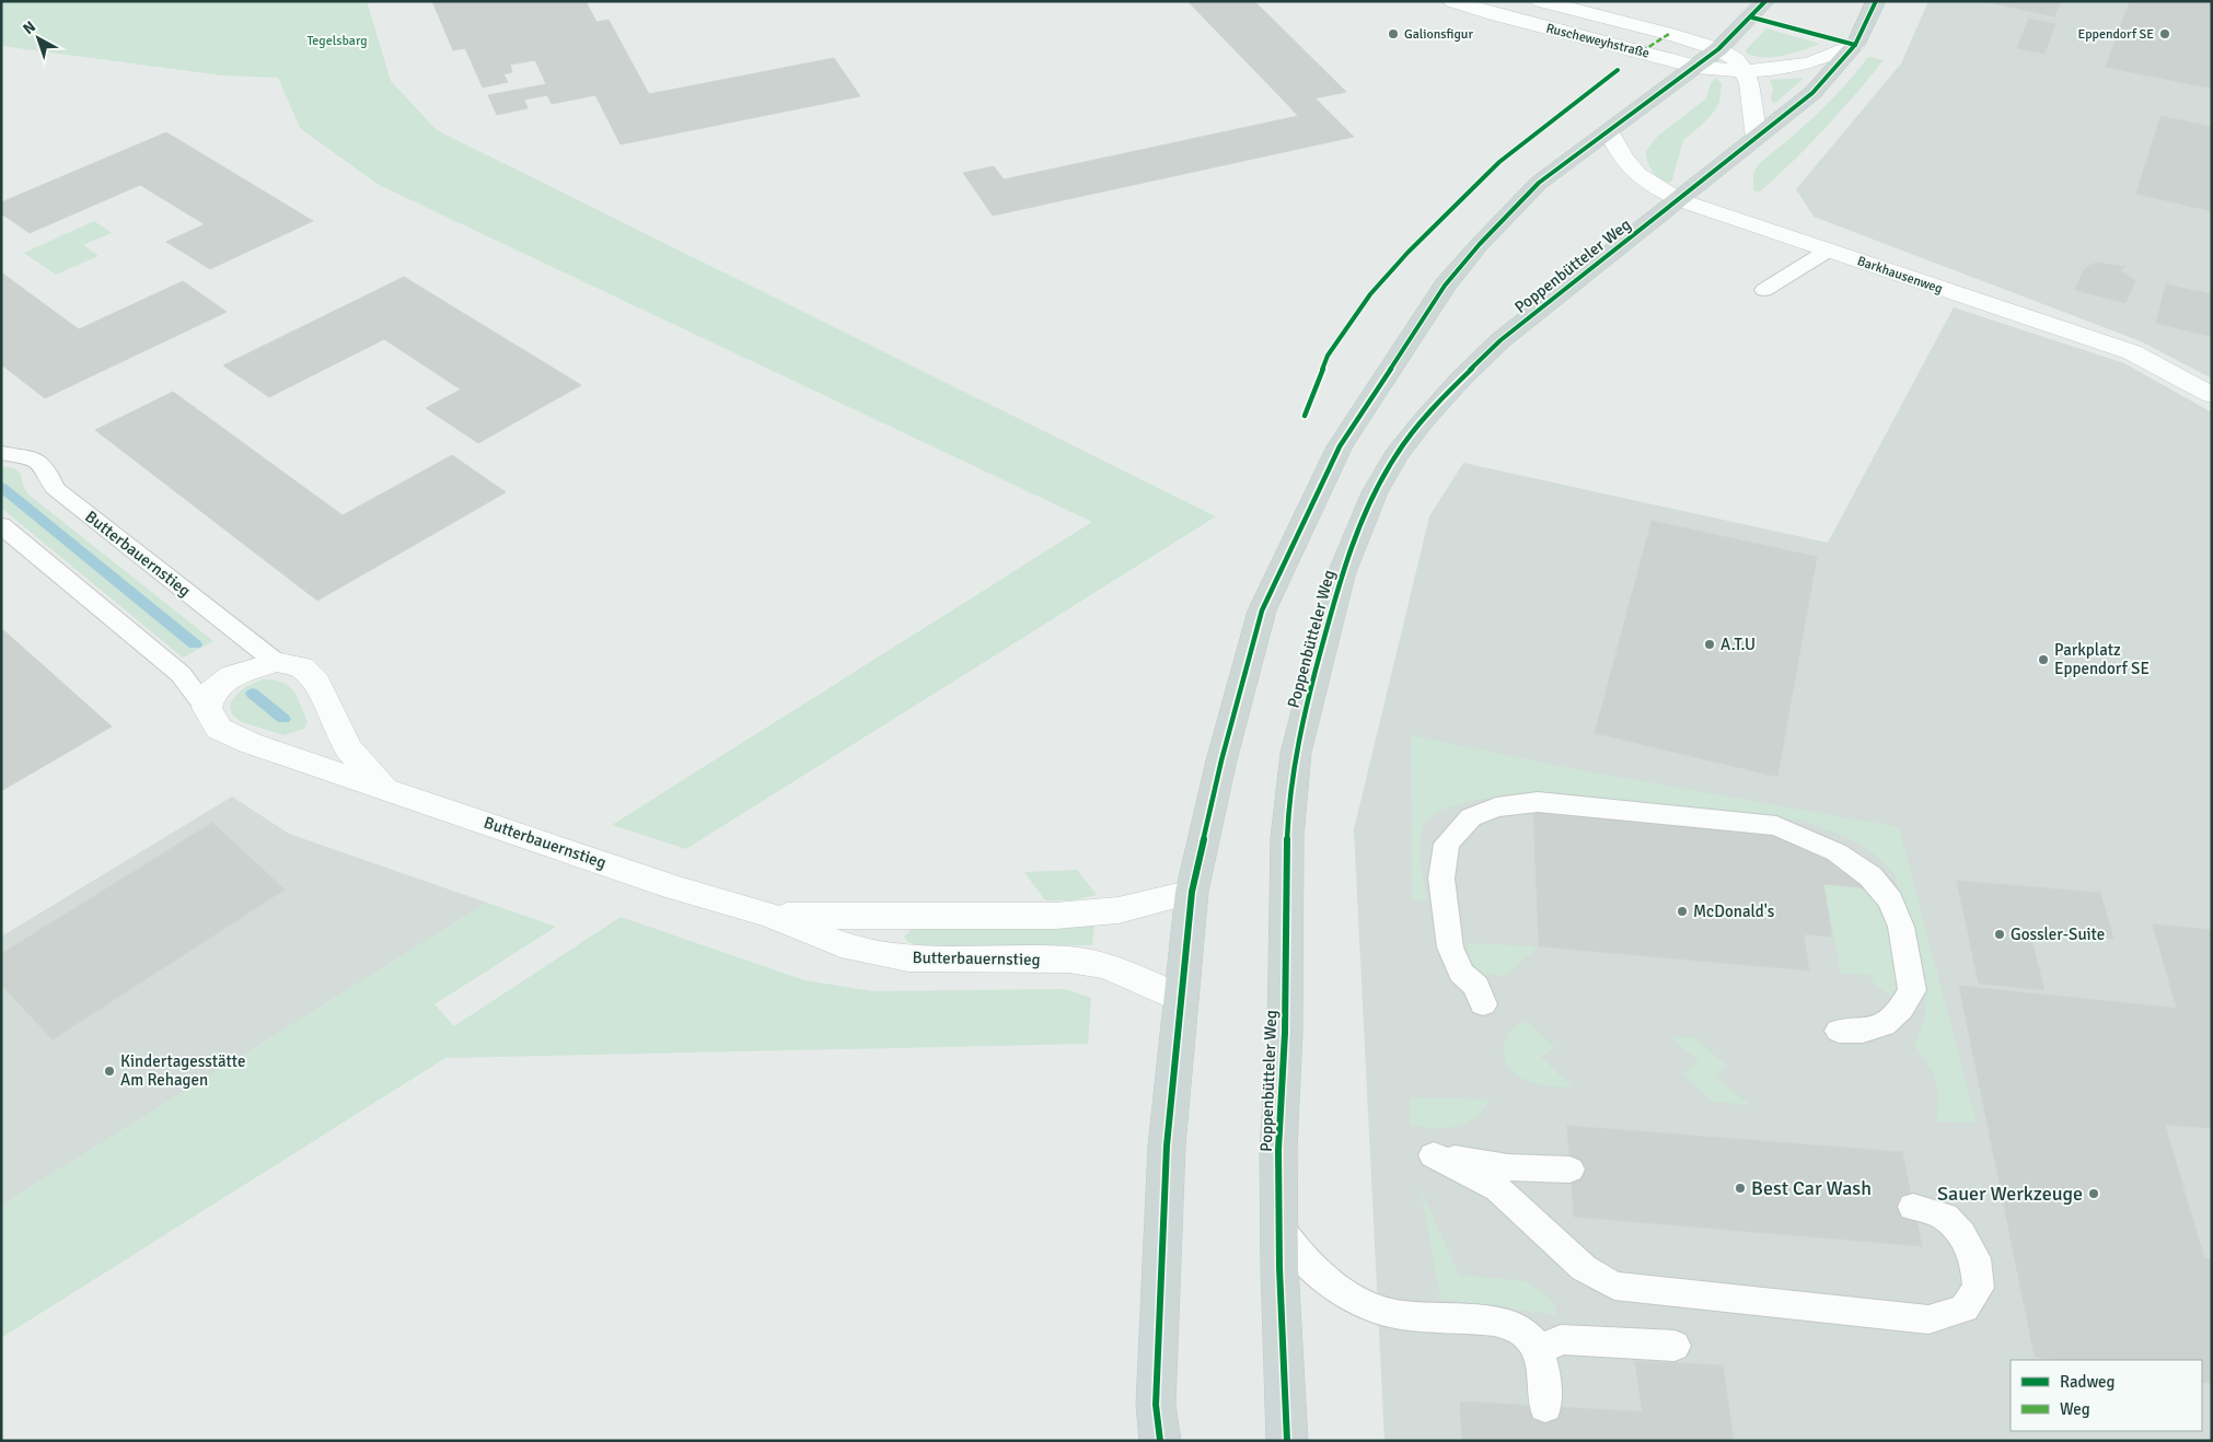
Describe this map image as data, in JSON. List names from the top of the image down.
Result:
{
  "streets": {
    "main road": ["Poppenbütteler Weg"],
    "street": ["Ruscheweyhstraße", "Barkhausenweg", "Butterbauernstieg"]
  },
  "crossings": [
    ["Ruscheweyhstraße", "Poppenbütteler Weg"],
    ["Poppenbütteler Weg", "Barkhausenweg"]
  ],
  "parks": ["Tegelsbarg"],
  "places": [
    "Galionsfigur",
    "Eppendorf SE",
    "A.T.U",
    "Parkplatz Eppendorf SE",
    "McDonald's",
    "Gossler-Suite",
    "Kindertagesstätte Am Rehagen",
    "Best Car Wash",
    "Sauer Werkzeuge"
  ],
  "legend": ["Radweg", "Weg"],
  "north": "top left"
}
